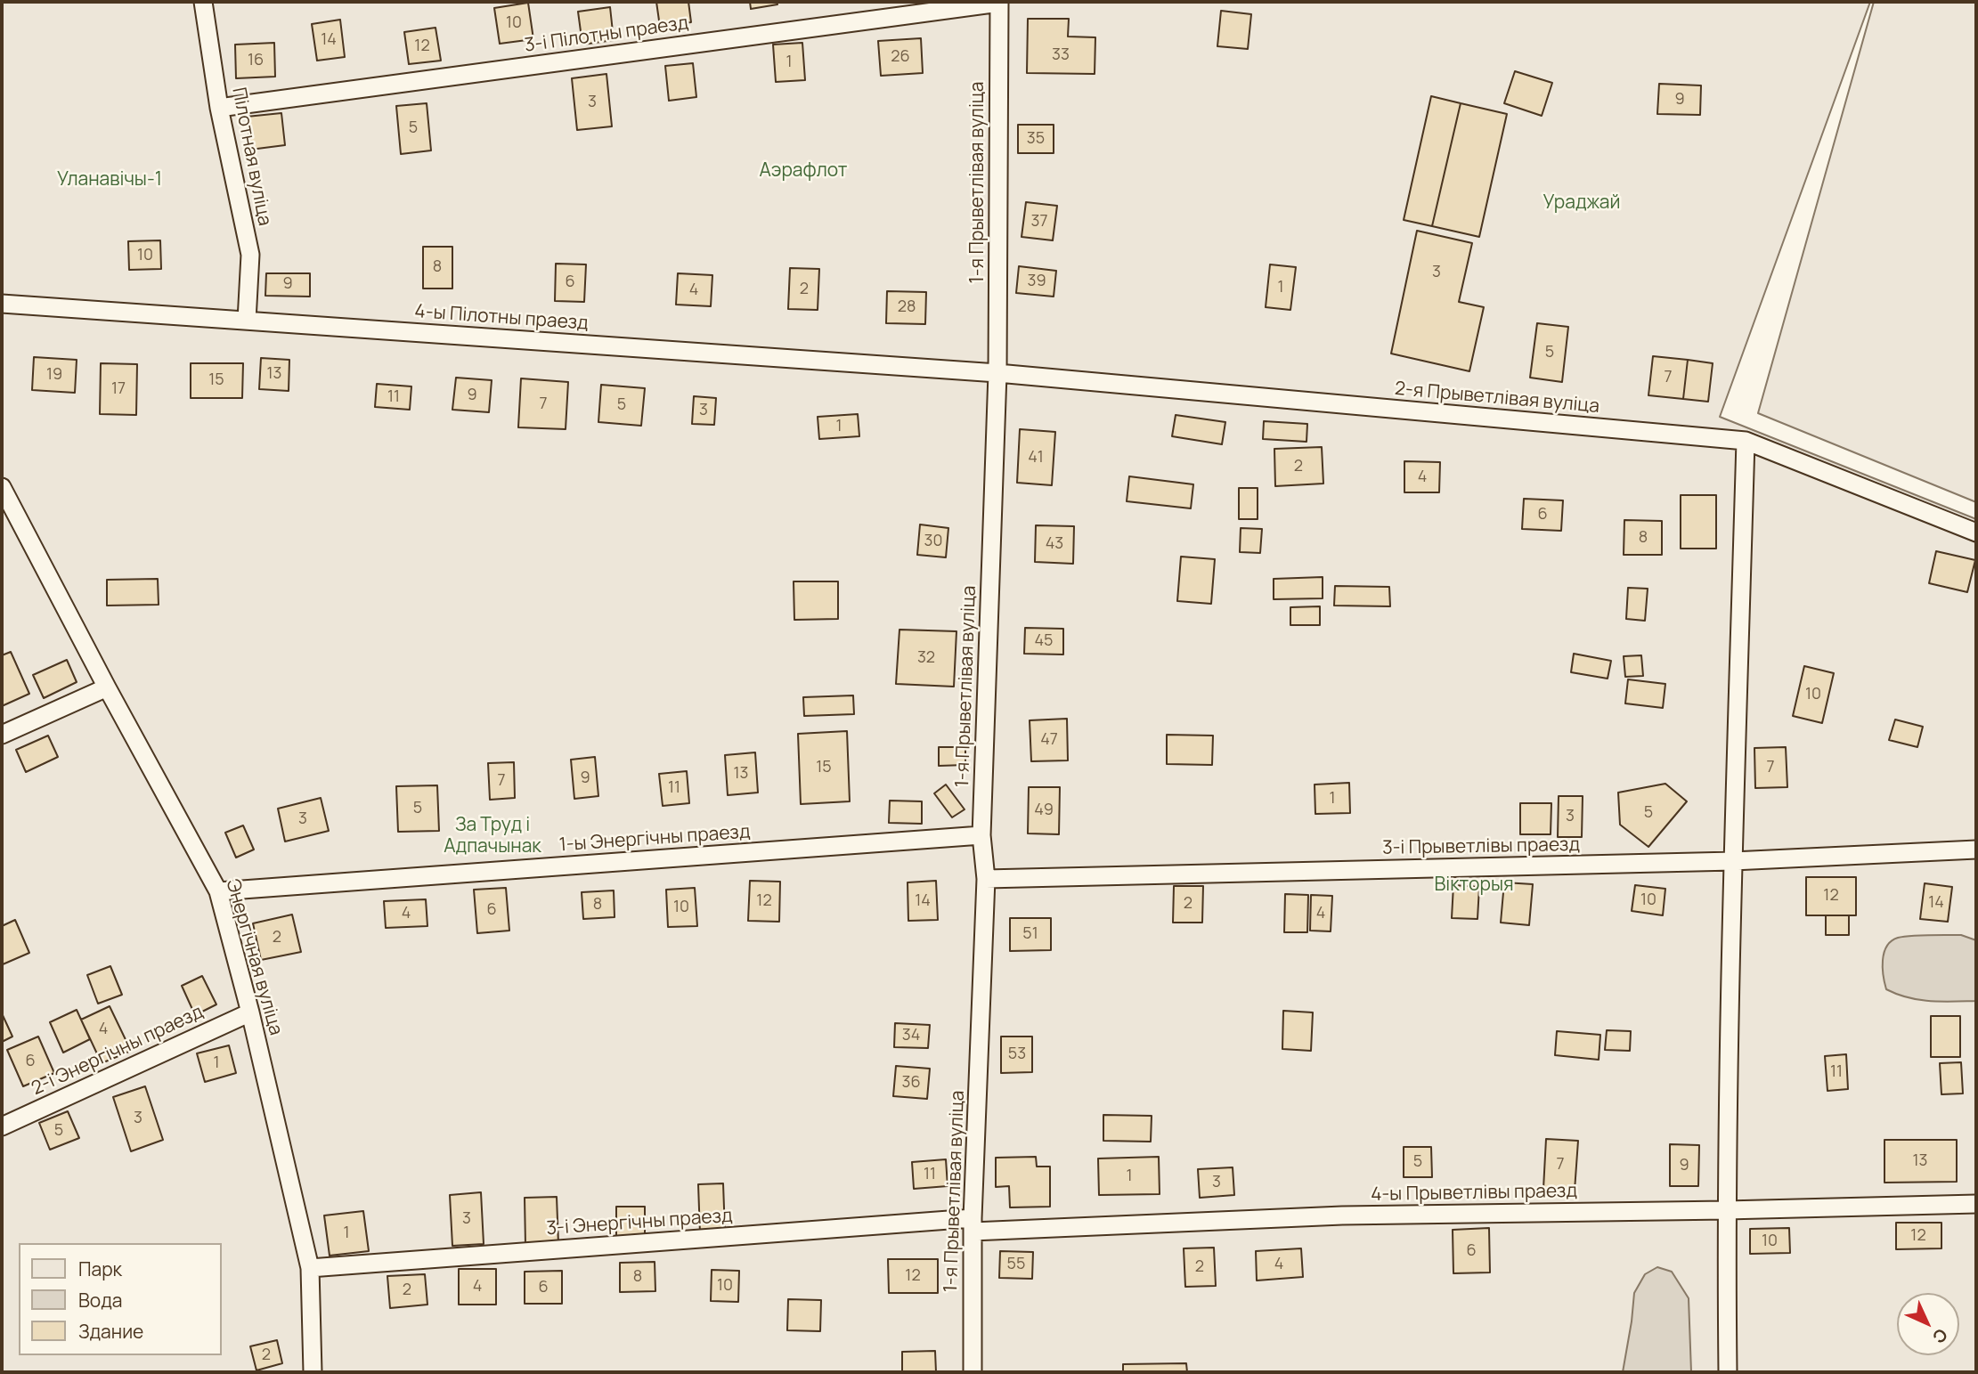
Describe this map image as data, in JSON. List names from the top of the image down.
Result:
{
  "streets": {
    "lane": [
      "3-і Пілотны праезд",
      "Пілотная вуліца",
      "1-я Прыветлівая вуліца",
      "4-ы Пілотны праезд",
      "2-я Прыветлівая вуліца",
      "1-ы Энергічны праезд",
      "3-і Прыветлівы праезд",
      "Энергічная вуліца",
      "2-і Энергічны праезд",
      "4-ы Прыветлівы праезд",
      "3-і Энергічны праезд"
    ]
  },
  "crossings": [
    ["3-і Пілотны праезд", "Пілотная вуліца"],
    ["3-і Пілотны праезд", "1-я Прыветлівая вуліца"],
    ["Пілотная вуліца", "4-ы Пілотны праезд"],
    ["1-я Прыветлівая вуліца", "4-ы Пілотны праезд"],
    ["1-я Прыветлівая вуліца", "2-я Прыветлівая вуліца"],
    ["1-я Прыветлівая вуліца", "1-ы Энергічны праезд"],
    ["1-я Прыветлівая вуліца", "3-і Прыветлівы праезд"],
    ["1-я Прыветлівая вуліца", "4-ы Прыветлівы праезд"],
    ["1-я Прыветлівая вуліца", "3-і Энергічны праезд"],
    ["4-ы Пілотны праезд", "2-я Прыветлівая вуліца"],
    ["1-ы Энергічны праезд", "Энергічная вуліца"],
    ["Энергічная вуліца", "2-і Энергічны праезд"],
    ["Энергічная вуліца", "3-і Энергічны праезд"],
    ["4-ы Прыветлівы праезд", "3-і Энергічны праезд"]
  ],
  "parks": [
    "Аэрафлот",
    "Уланавічы-1",
    "Ураджай",
    "За Труд і Адпачынак",
    "Вікторыя"
  ],
  "house_numbers": [
    "10",
    "14",
    "12",
    "33",
    "26",
    "16",
    "1",
    "9",
    "3",
    "5",
    "35",
    "37",
    "10",
    "8",
    "3",
    "39",
    "6",
    "9",
    "1",
    "2",
    "4",
    "28",
    "5",
    "13",
    "19",
    "7",
    "15",
    "17",
    "9",
    "11",
    "7",
    "5",
    "3",
    "1",
    "41",
    "2",
    "4",
    "6",
    "8",
    "30",
    "43",
    "45",
    "32",
    "10",
    "47",
    "15",
    "7",
    "13",
    "9",
    "7",
    "11",
    "1",
    "5",
    "49",
    "5",
    "3",
    "3",
    "12",
    "10",
    "12",
    "14",
    "14",
    "2",
    "8",
    "10",
    "6",
    "4",
    "4",
    "51",
    "2",
    "4",
    "34",
    "53",
    "6",
    "1",
    "11",
    "36",
    "3",
    "5",
    "13",
    "5",
    "7",
    "9",
    "11",
    "1",
    "3",
    "3",
    "1",
    "12",
    "10",
    "6",
    "55",
    "4",
    "2",
    "12",
    "8",
    "10",
    "4",
    "6",
    "2",
    "2"
  ],
  "legend": ["Парк", "Вода", "Здание"],
  "north": "bottom right"
}
